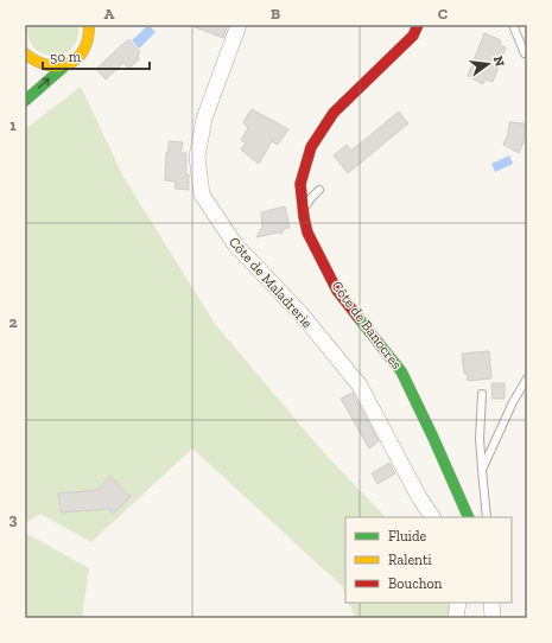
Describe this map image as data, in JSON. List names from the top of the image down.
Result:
{
  "streets": {
    "street": ["Côte de Maladrerie", "Côte de Banocres"]
  },
  "legend": ["Fluide", "Ralenti", "Bouchon"],
  "scale_bar": "50 m",
  "north": "right",
  "grid": {
    "columns": ["A", "B", "C"],
    "rows": ["1", "2", "3"]
  }
}
